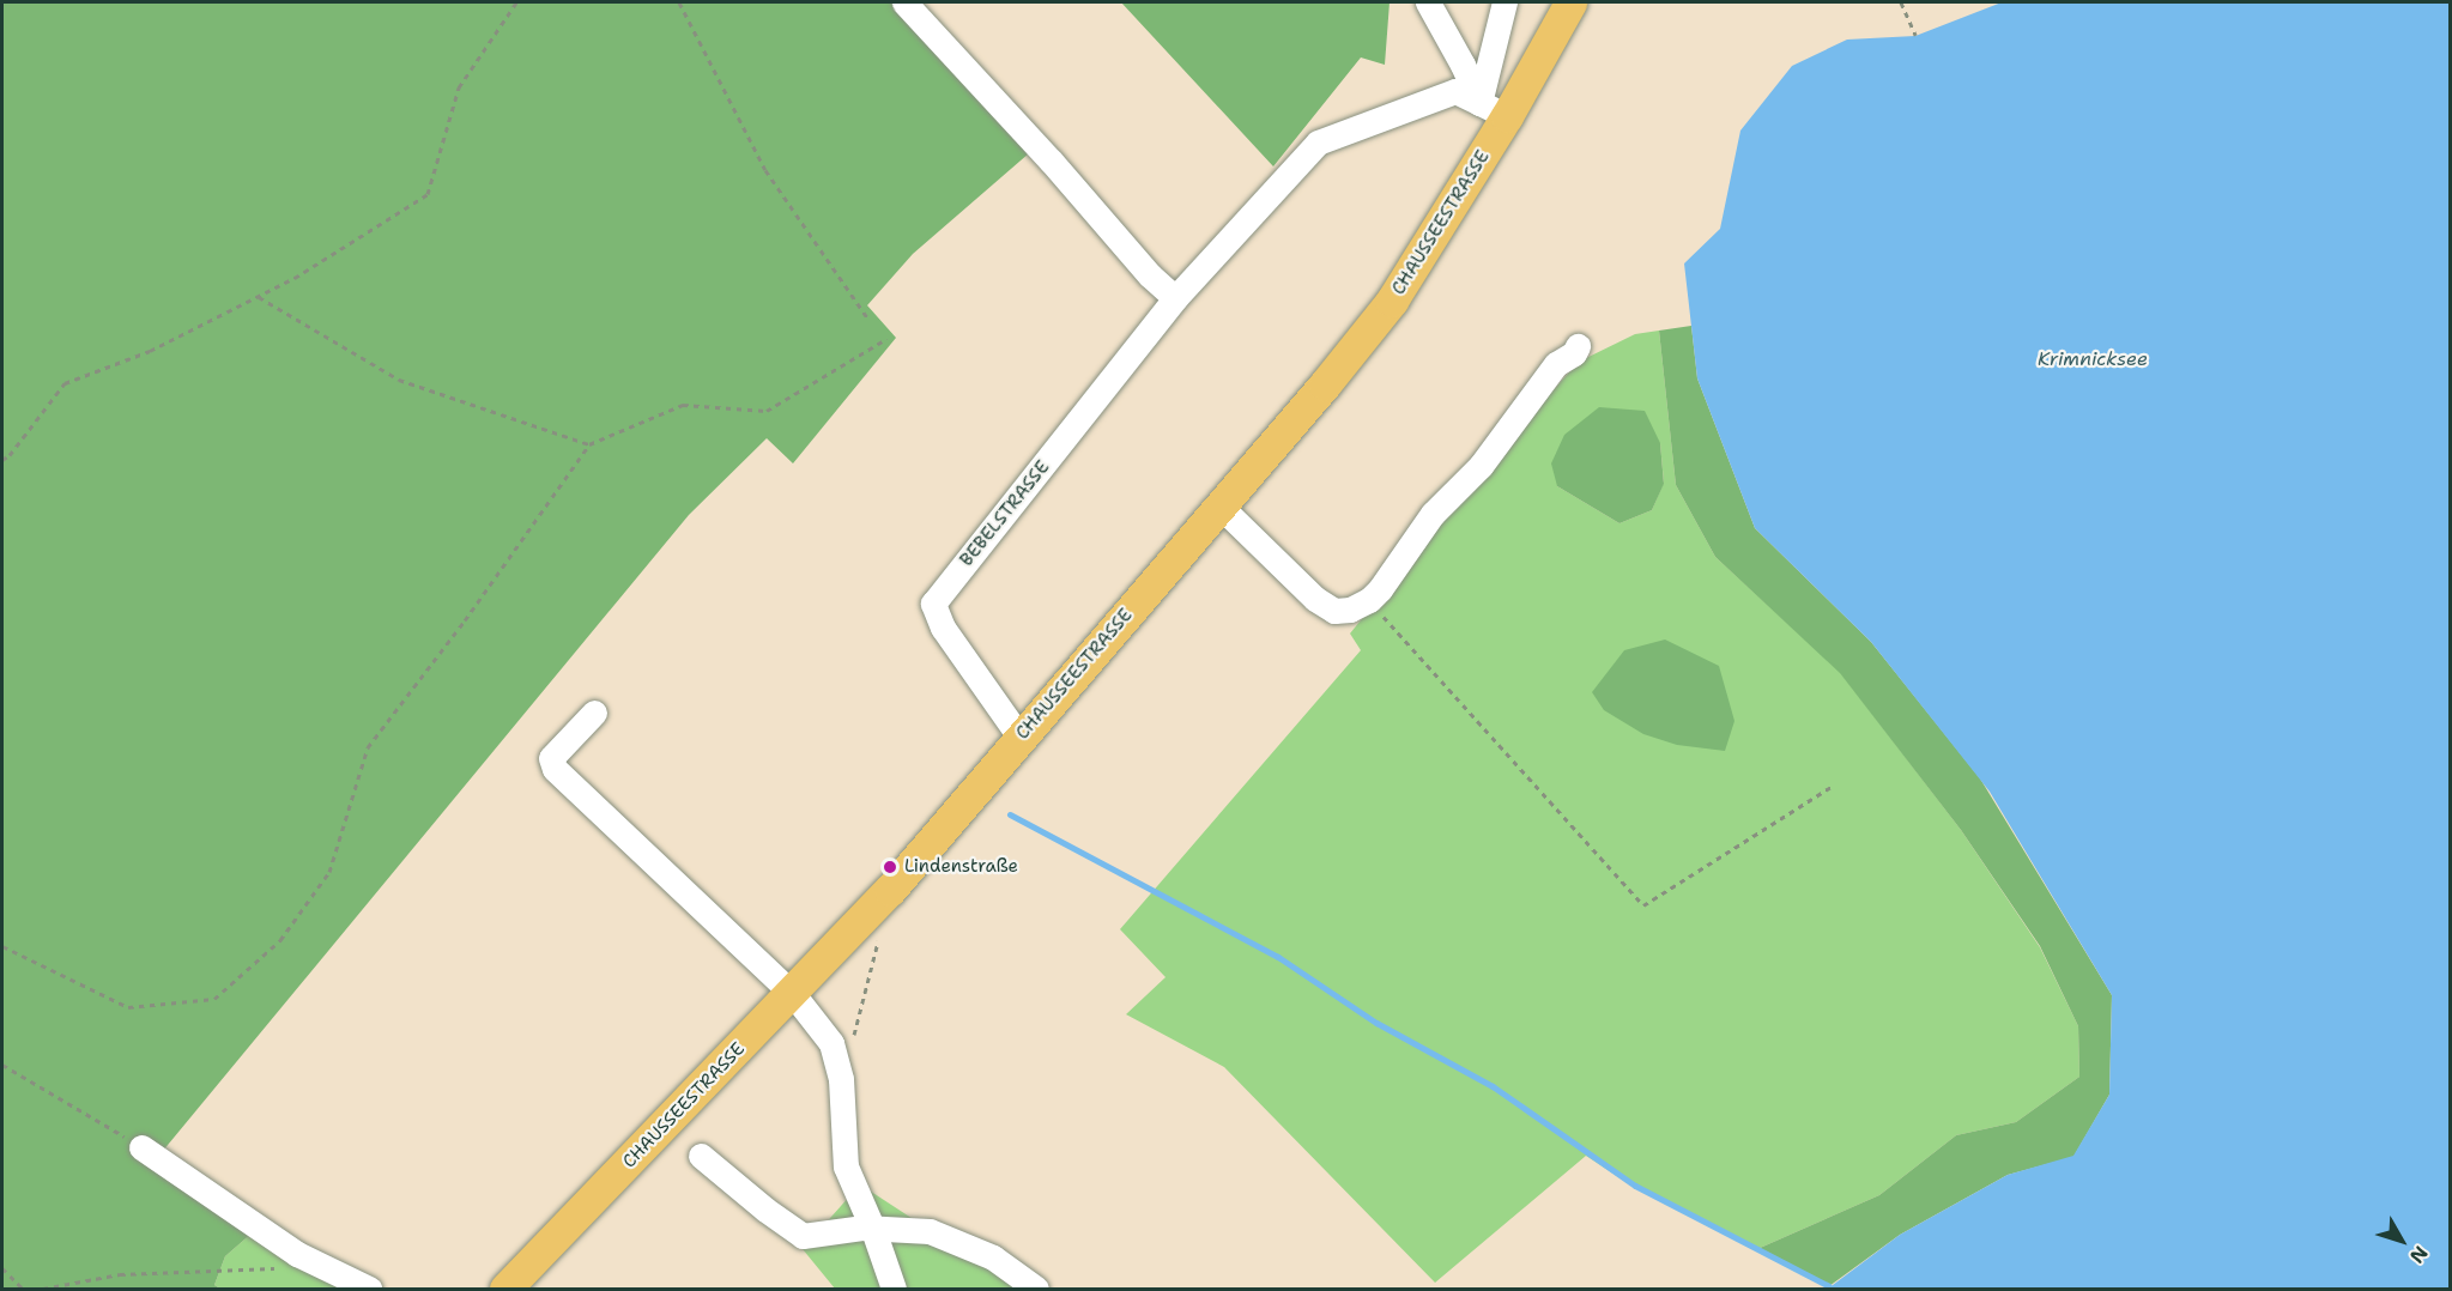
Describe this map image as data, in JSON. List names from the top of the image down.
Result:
{
  "streets": {
    "main road": ["CHAUSSEESTRASSE"],
    "street": ["BEBELSTRASSE"]
  },
  "crossings": [
    ["CHAUSSEESTRASSE", "BEBELSTRASSE"]
  ],
  "water": ["Krimnicksee"],
  "places": ["Lindenstraße"],
  "north": "bottom right"
}
